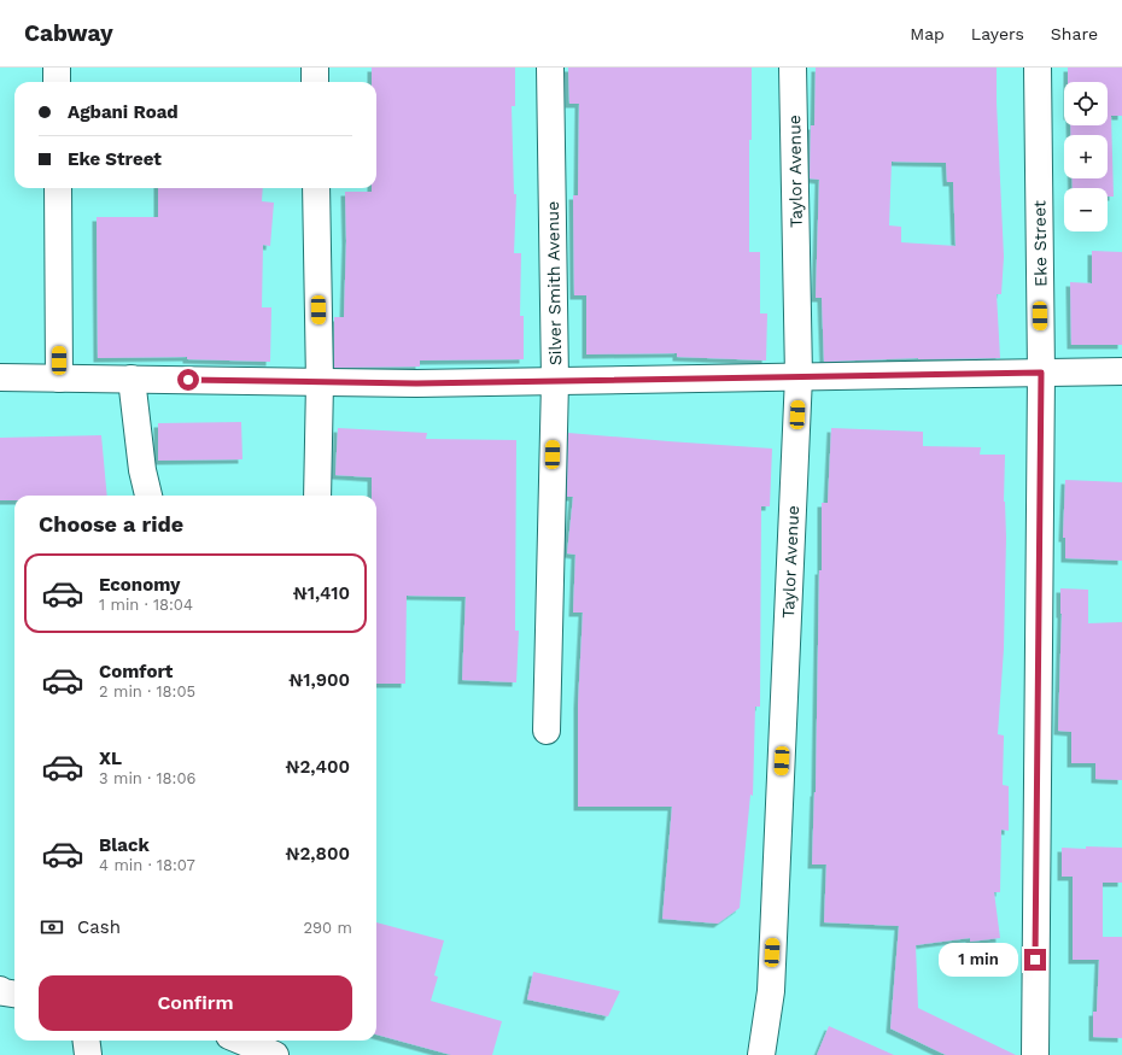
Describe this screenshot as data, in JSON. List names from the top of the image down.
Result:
{
  "streets": {
    "street": ["Taylor Avenue", "Eke Street", "Silver Smith Avenue"]
  },
  "page": {
    "header": "Cabway",
    "nav": ["Map", "Layers", "Share"],
    "map_buttons": ["+", "−"],
    "banner": ["Agbani Road", "Eke Street"],
    "heading": "Choose a ride",
    "list": [
      {
        "name": "Economy",
        "note": "1 min · 18:04",
        "value": "₦1,410"
      },
      {
        "name": "Comfort",
        "note": "2 min · 18:05",
        "value": "₦1,900"
      },
      {
        "name": "XL",
        "note": "3 min · 18:06",
        "value": "₦2,400"
      },
      {
        "name": "Black",
        "note": "4 min · 18:07",
        "value": "₦2,800"
      }
    ],
    "pay": ["Cash", "290 m"],
    "bubble": "1 min",
    "buttons": "Confirm"
  }
}
